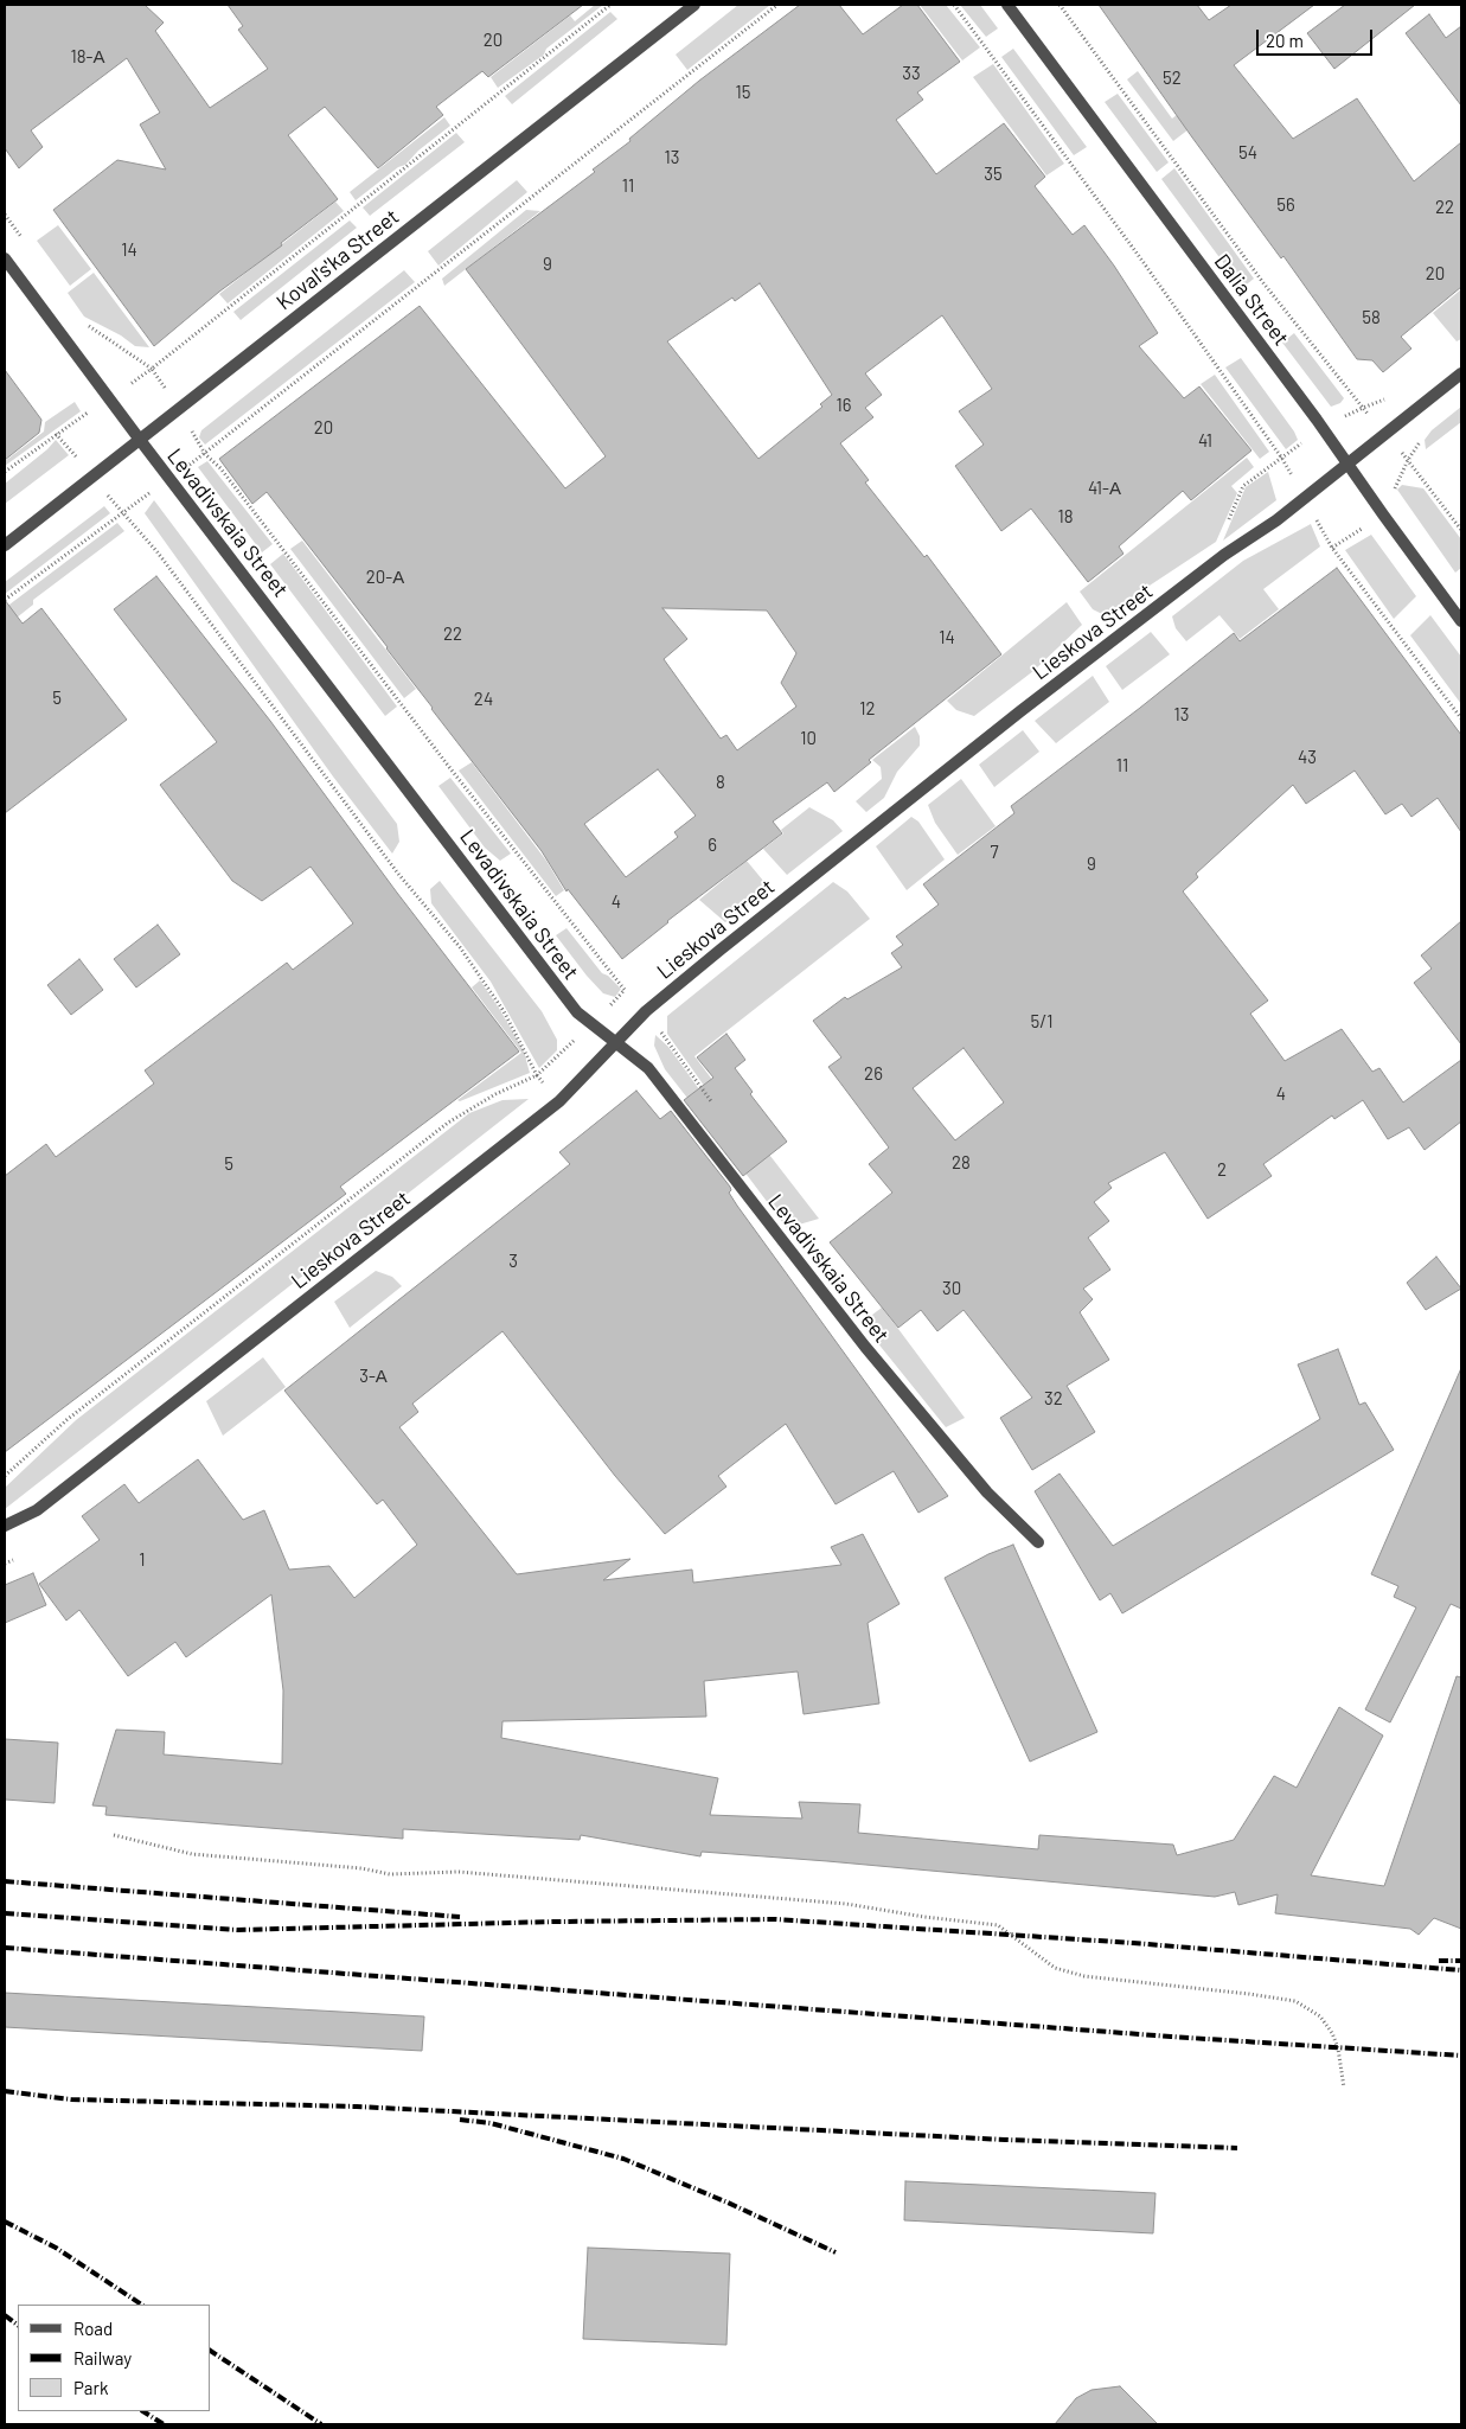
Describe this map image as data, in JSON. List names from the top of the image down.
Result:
{
  "streets": {
    "street": [
      "Koval's'ka Street",
      "Dalia Street",
      "Levadivskaia Street",
      "Lieskova Street"
    ]
  },
  "crossings": [
    ["Koval's'ka Street", "Levadivskaia Street"],
    ["Dalia Street", "Lieskova Street"],
    ["Levadivskaia Street", "Lieskova Street"]
  ],
  "house_numbers": [
    "20",
    "18-А",
    "33",
    "52",
    "15",
    "54",
    "13",
    "35",
    "11",
    "56",
    "22",
    "14",
    "9",
    "20",
    "58",
    "16",
    "20",
    "41",
    "41-А",
    "18",
    "20-А",
    "22",
    "14",
    "5",
    "24",
    "12",
    "13",
    "10",
    "43",
    "11",
    "8",
    "6",
    "7",
    "9",
    "4",
    "5/1",
    "26",
    "4",
    "28",
    "5",
    "2",
    "3",
    "30",
    "3-А",
    "32",
    "1"
  ],
  "legend": ["Road", "Railway", "Park"],
  "scale_bar": "20 m"
}
